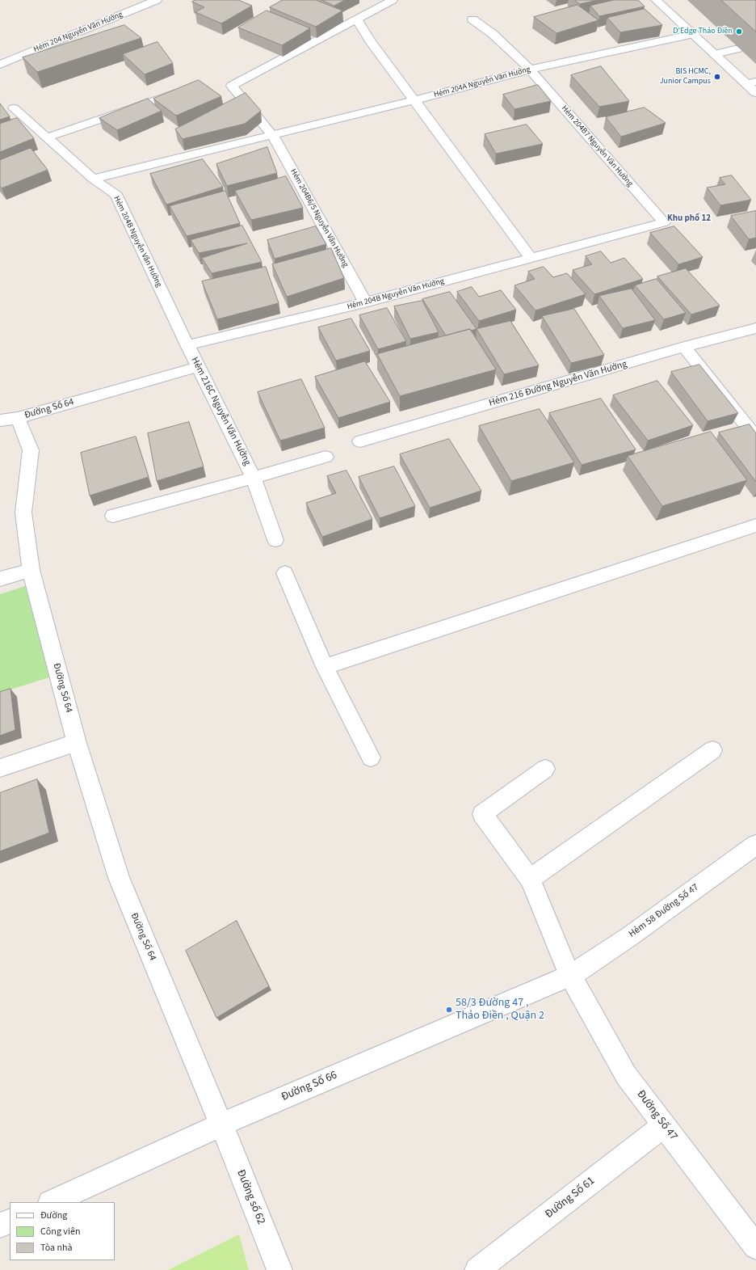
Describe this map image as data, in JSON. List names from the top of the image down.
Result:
{
  "streets": {
    "street": [
      "Hẻm 204 Nguyễn Văn Hưởng",
      "Hẻm 204A Nguyễn Văn Hưởng",
      "Hẻm 204B7 Nguyễn Văn Hưởng",
      "Hẻm 204B6/5 Nguyễn Văn Hưởng",
      "Hẻm 204B Nguyễn Văn Hưởng",
      "Hẻm 216 Đường Nguyễn Văn Hưởng",
      "Đường Số 64",
      "Hẻm 216C Nguyễn Văn Hưởng",
      "Hẻm 58 Đường Số 47",
      "Đường Số 66",
      "Đường Số 47",
      "Đường số 62",
      "Đường Số 61"
    ]
  },
  "crossings": [
    ["Hẻm 204A Nguyễn Văn Hưởng", "Hẻm 204B7 Nguyễn Văn Hưởng"],
    ["Hẻm 204A Nguyễn Văn Hưởng", "Hẻm 204B6/5 Nguyễn Văn Hưởng"],
    ["Hẻm 204B7 Nguyễn Văn Hưởng", "Hẻm 204B Nguyễn Văn Hưởng"],
    ["Hẻm 204B6/5 Nguyễn Văn Hưởng", "Hẻm 204B Nguyễn Văn Hưởng"],
    ["Hẻm 204B Nguyễn Văn Hưởng", "Hẻm 216C Nguyễn Văn Hưởng"],
    ["Đường Số 64", "Hẻm 216C Nguyễn Văn Hưởng"],
    ["Đường Số 64", "Đường Số 66"],
    ["Đường Số 64", "Đường số 62"],
    ["Hẻm 58 Đường Số 47", "Đường Số 66"],
    ["Hẻm 58 Đường Số 47", "Đường Số 47"],
    ["Đường Số 66", "Đường Số 47"],
    ["Đường Số 66", "Đường số 62"],
    ["Đường Số 47", "Đường Số 61"]
  ],
  "districts": ["Khu phố 12"],
  "places": ["D'Edge Thảo Điền", "BIS HCMC, Junior Campus", "58/3 Đường 47 , Thảo Điền , Quận 2"],
  "legend": ["Đường", "Công viên", "Tòa nhà"]
}
